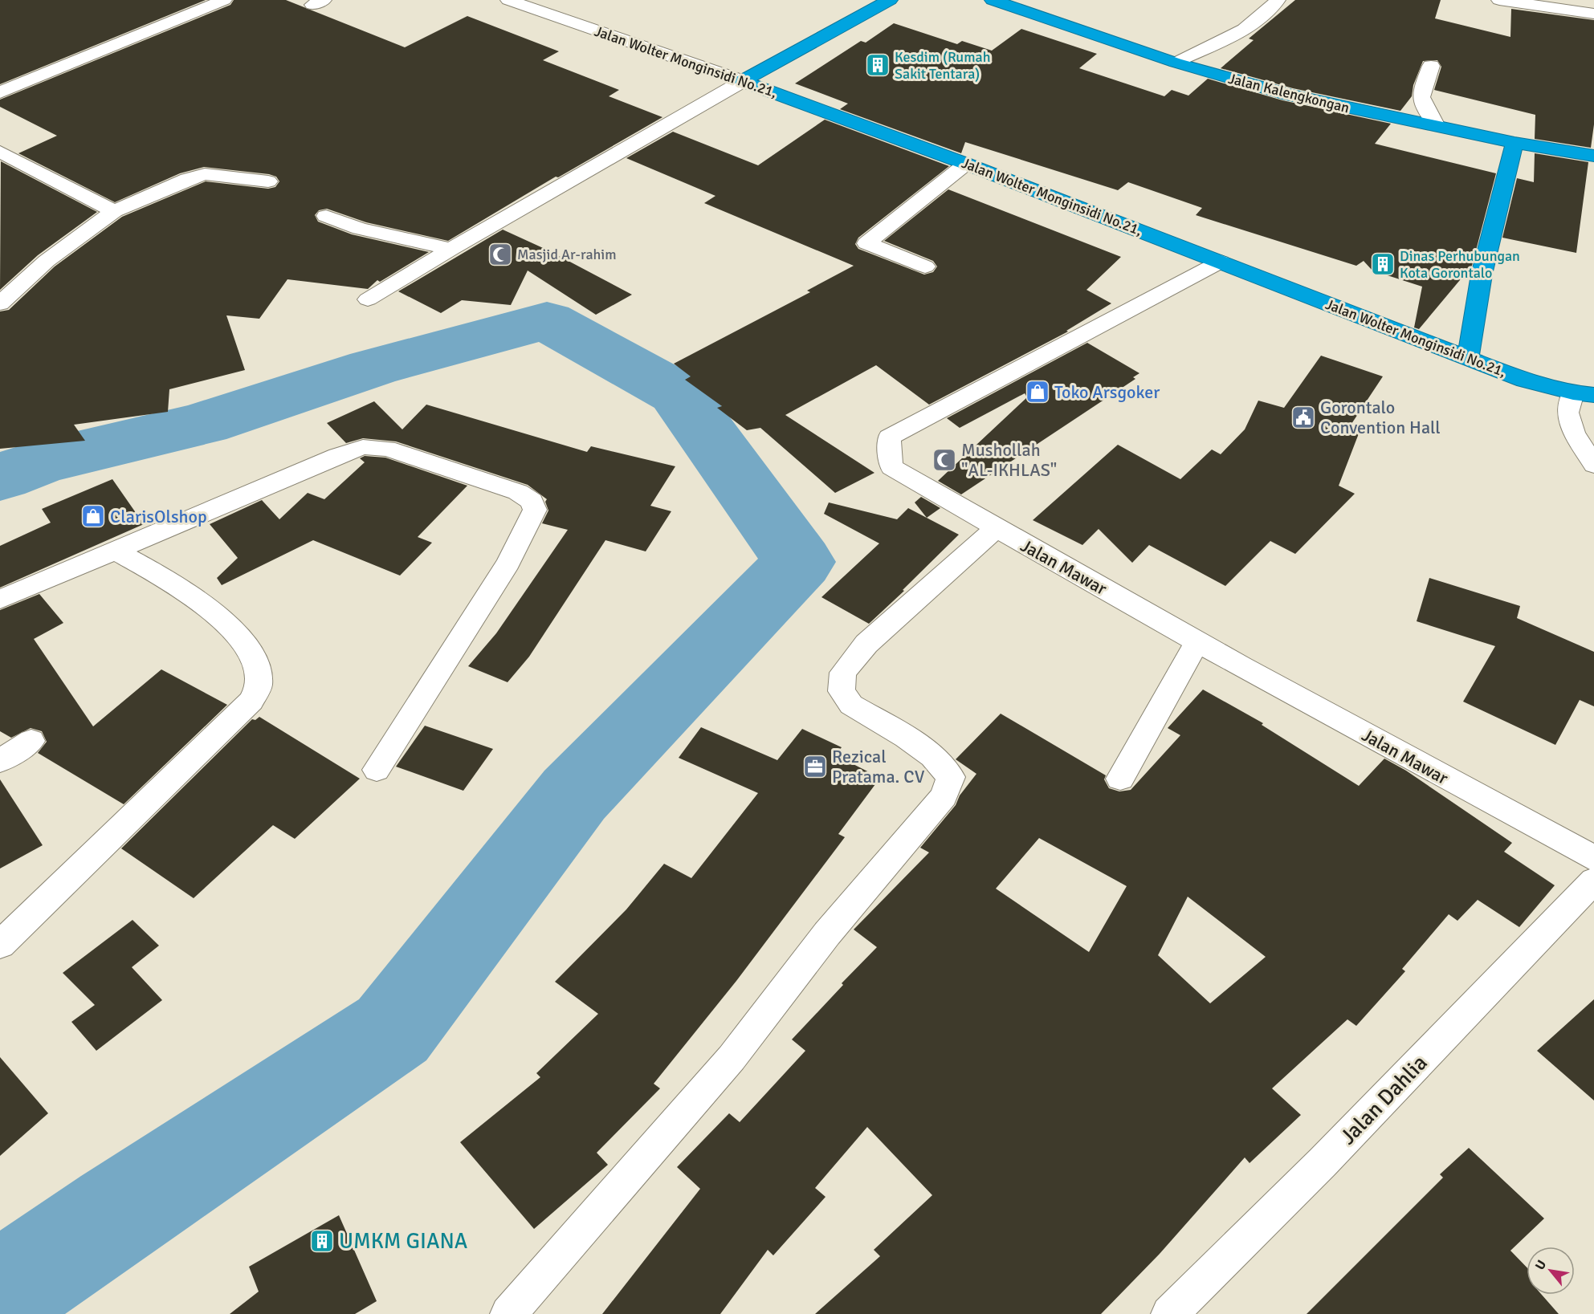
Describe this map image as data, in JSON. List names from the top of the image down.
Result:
{
  "streets": {
    "highway": ["Jalan Wolter Monginsidi No.21,", "Jalan Kalengkongan"],
    "street": ["Jalan Mawar", "Jalan Dahlia"]
  },
  "crossings": [
    ["Jalan Wolter Monginsidi No.21,", "Jalan Mawar"]
  ],
  "places": {
    "building": ["Kesdim (Rumah Sakit Tentara)", "Dinas Perhubungan Kota Gorontalo", "UMKM GIANA"],
    "mosque": ["Masjid Ar-rahim", "Mushollah \"AL-IKHLAS\""],
    "shop": ["Toko Arsgoker", "ClarisOlshop"],
    "public building": ["Gorontalo Convention Hall"],
    "office": ["Rezical Pratama. CV"]
  },
  "north": "top left"
}
